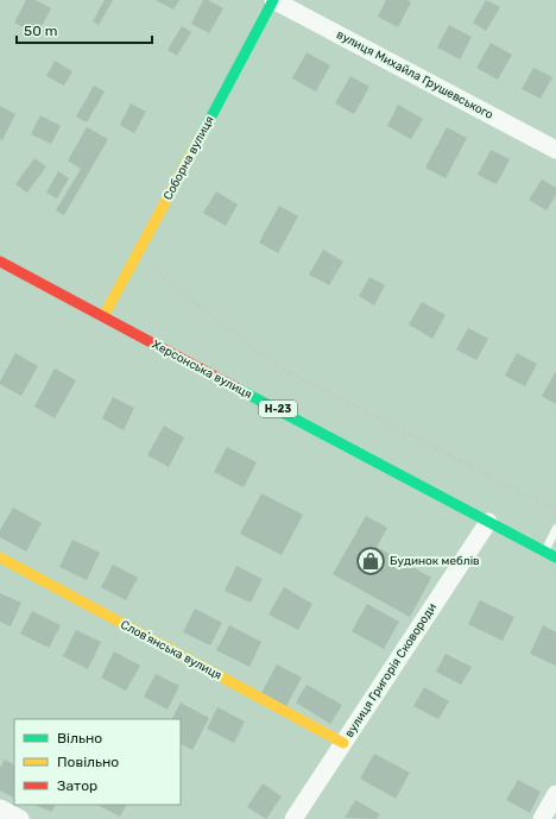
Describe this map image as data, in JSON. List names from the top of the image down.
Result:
{
  "streets": {
    "street": [
      "вулиця Михайла Грушевського",
      "Соборна вулиця",
      "Херсонська вулиця",
      "Н-23",
      "Словʼянська вулиця",
      "вулиця Григорія Сковороди"
    ]
  },
  "crossings": [
    ["вулиця Михайла Грушевського", "Соборна вулиця"],
    ["Соборна вулиця", "Херсонська вулиця"],
    ["Херсонська вулиця", "вулиця Григорія Сковороди"],
    ["Словʼянська вулиця", "вулиця Григорія Сковороди"]
  ],
  "places": {
    "shop": ["Будинок меблів"]
  },
  "legend": ["Вільно", "Повільно", "Затор"],
  "scale_bar": "50 m"
}
